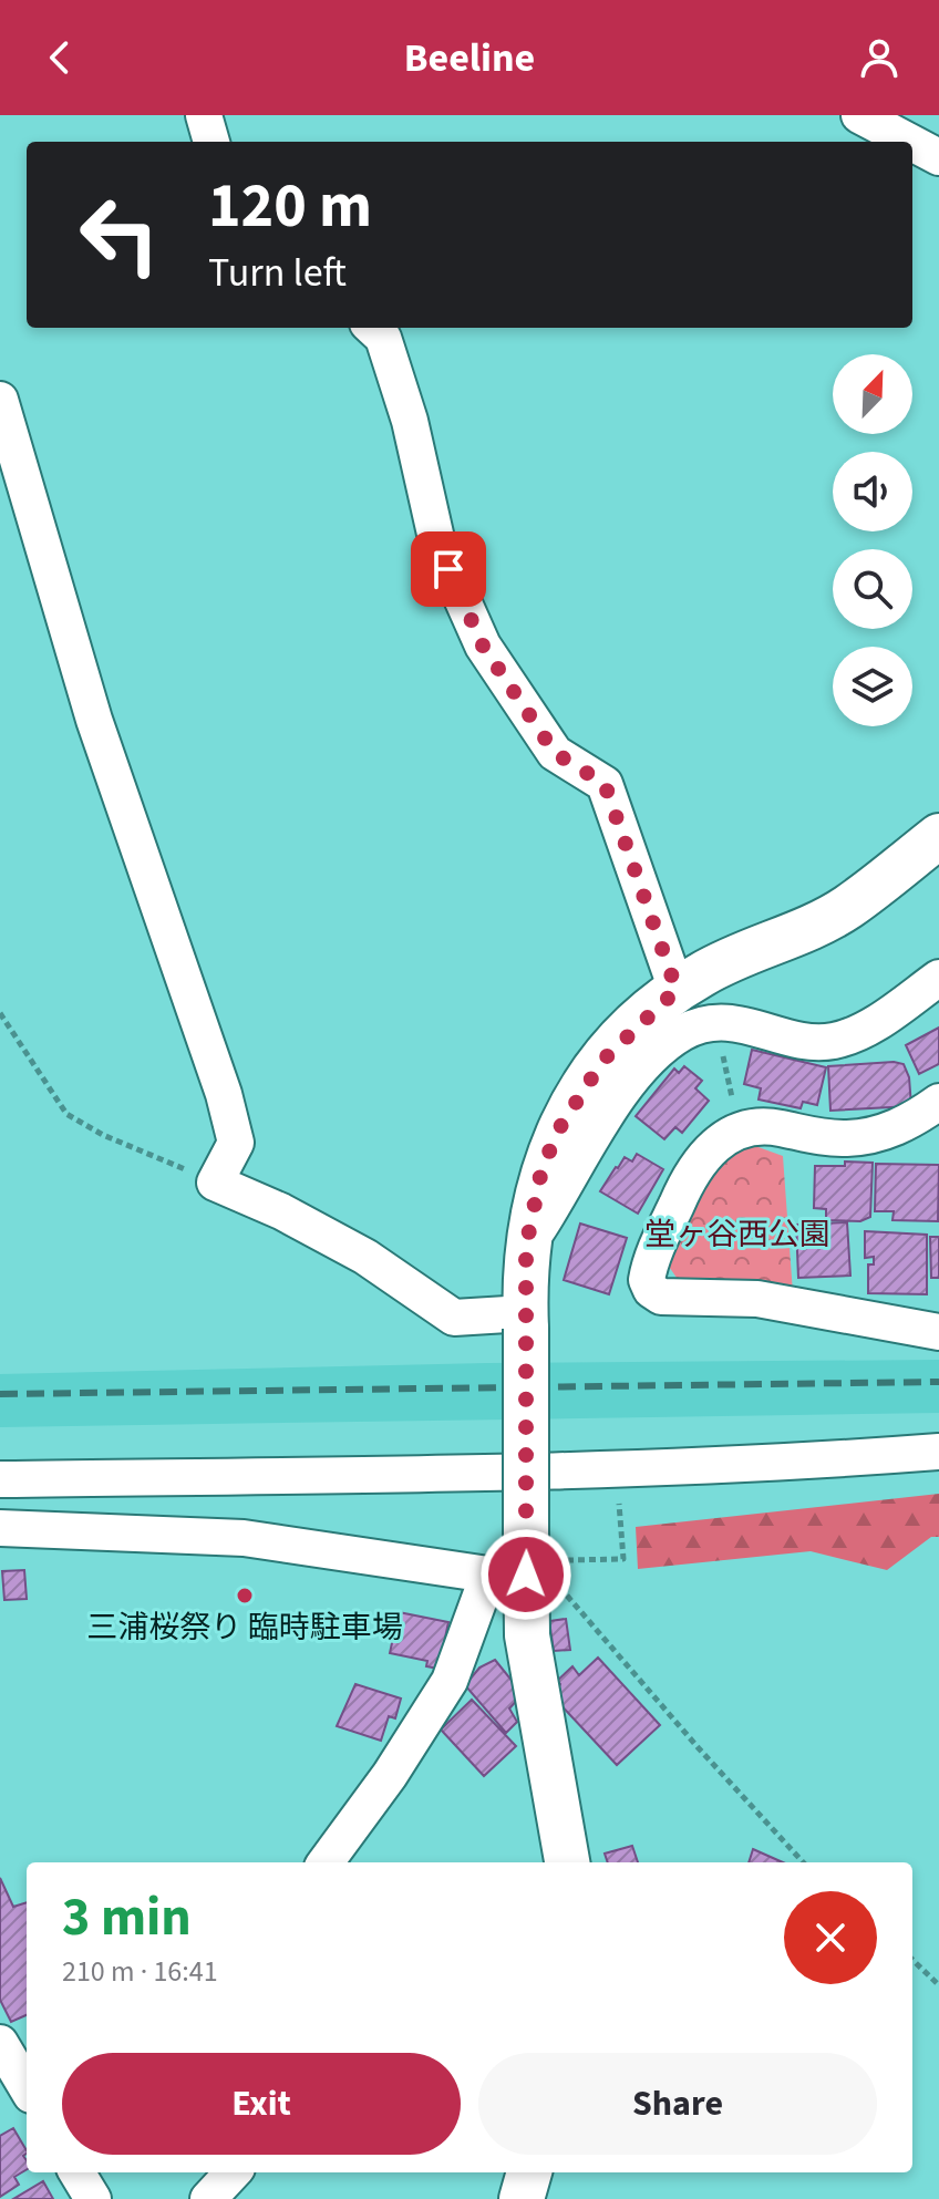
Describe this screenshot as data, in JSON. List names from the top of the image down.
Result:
{
  "parks": ["堂ヶ谷西公園"],
  "places": ["三浦桜祭り 臨時駐車場"],
  "north": "top right",
  "page": {
    "header": "Beeline",
    "turn": ["120 m", "Turn left"],
    "heading": ["3 min", "210 m · 16:41"],
    "buttons": ["Exit", "Share"]
  }
}
